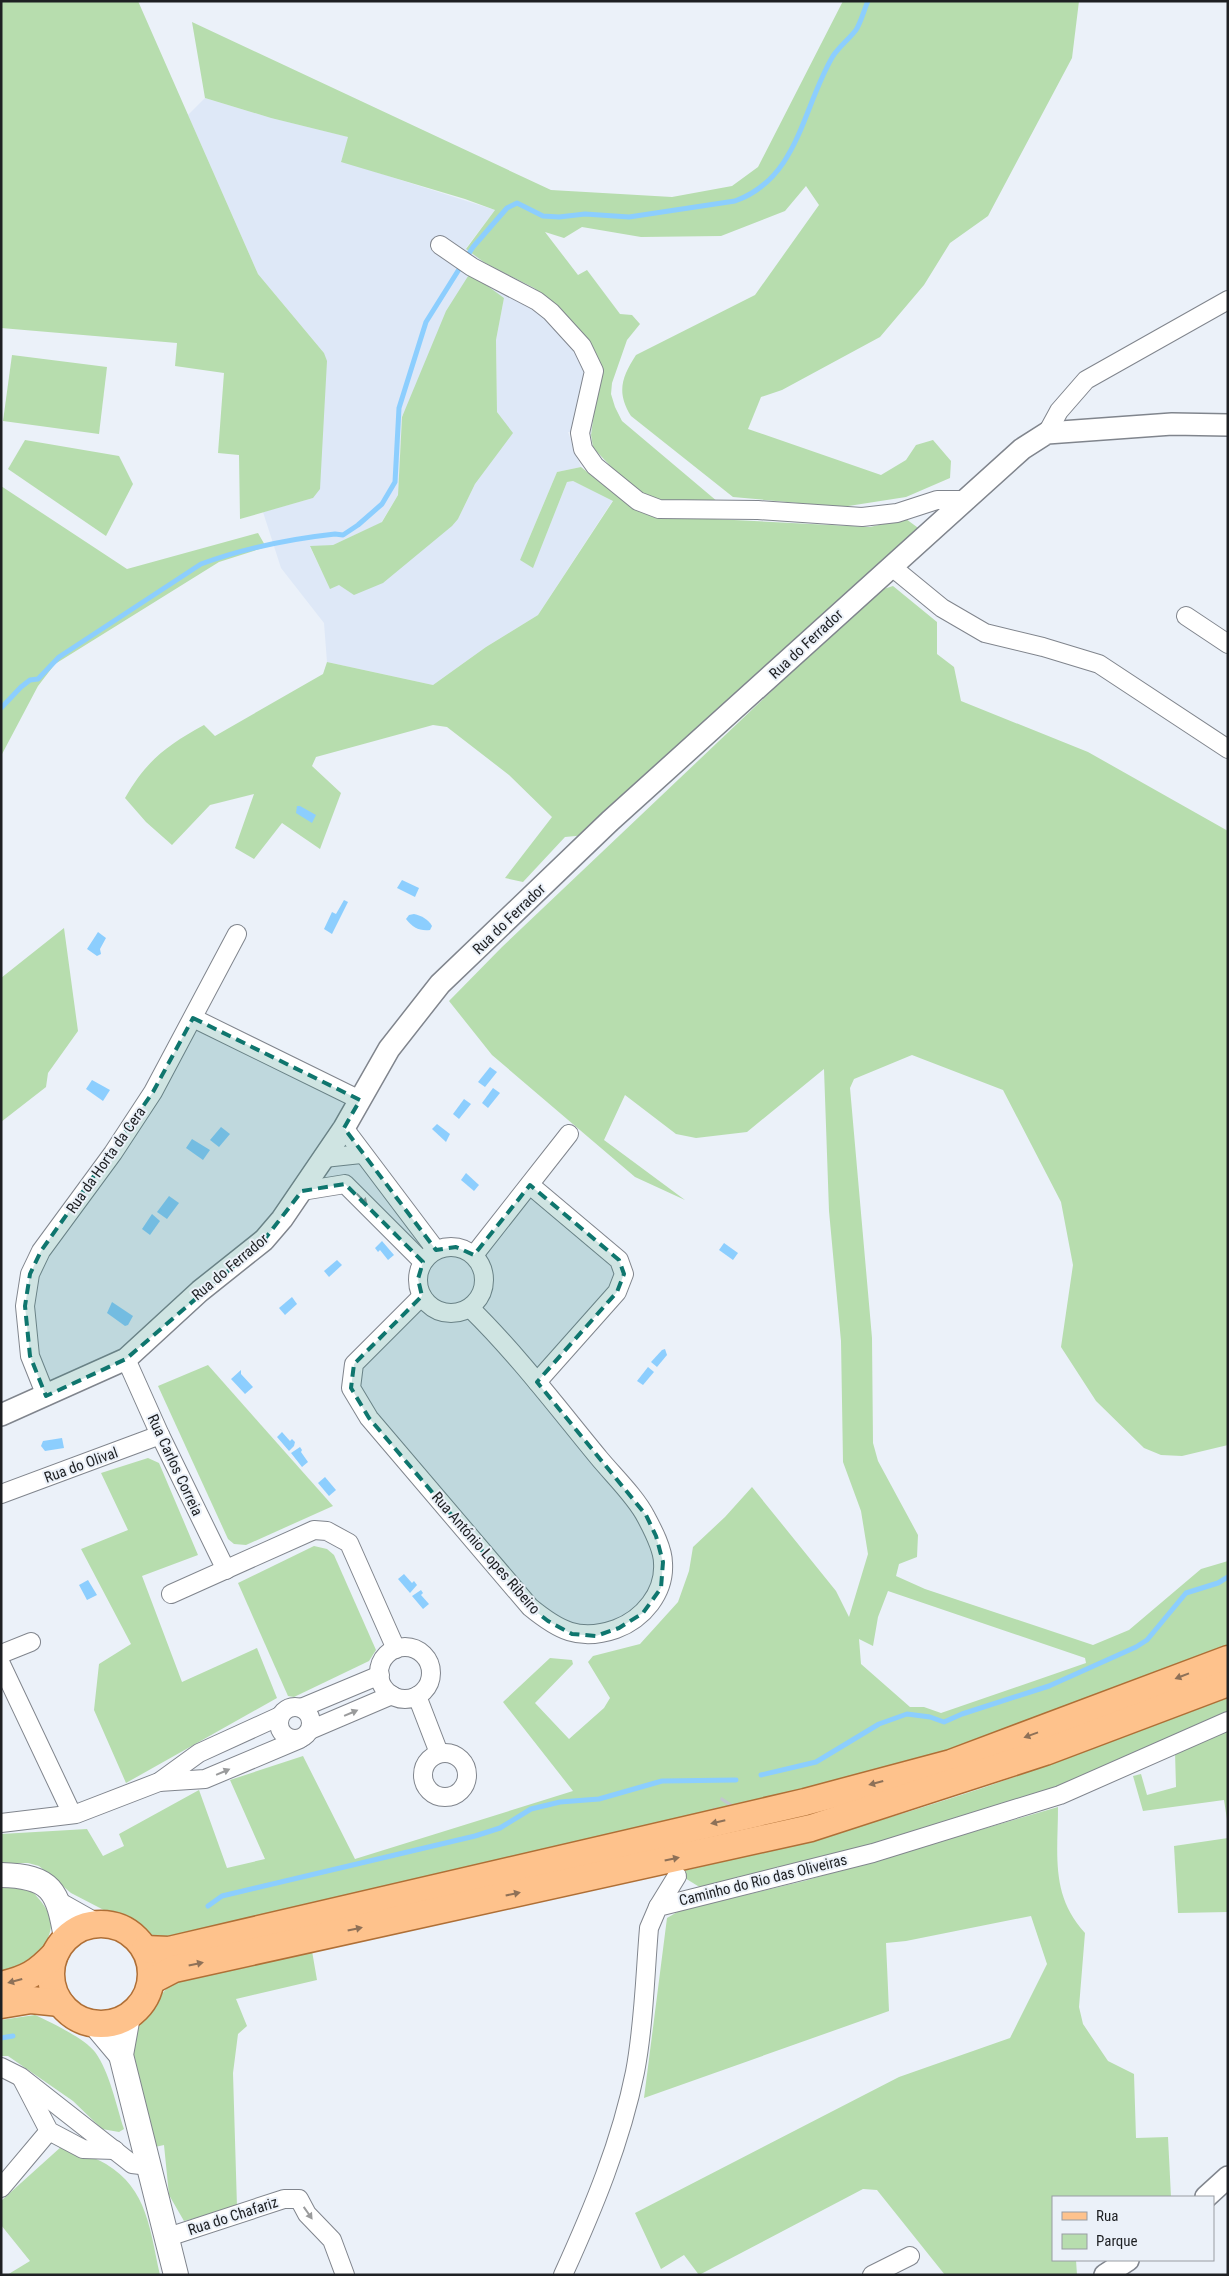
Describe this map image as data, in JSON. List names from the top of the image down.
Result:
{
  "streets": {
    "street": [
      "Rua do Ferrador",
      "Rua da Horta da Cera",
      "Rua do Olival",
      "Rua Carlos Correia",
      "Rua António Lopes Ribeiro",
      "Caminho do Rio das Oliveiras",
      "Rua do Chafariz"
    ]
  },
  "crossings": [
    ["Rua do Ferrador", "Rua da Horta da Cera"],
    ["Rua do Ferrador", "Rua Carlos Correia"],
    ["Rua do Olival", "Rua Carlos Correia"]
  ],
  "legend": ["Rua", "Parque"]
}
